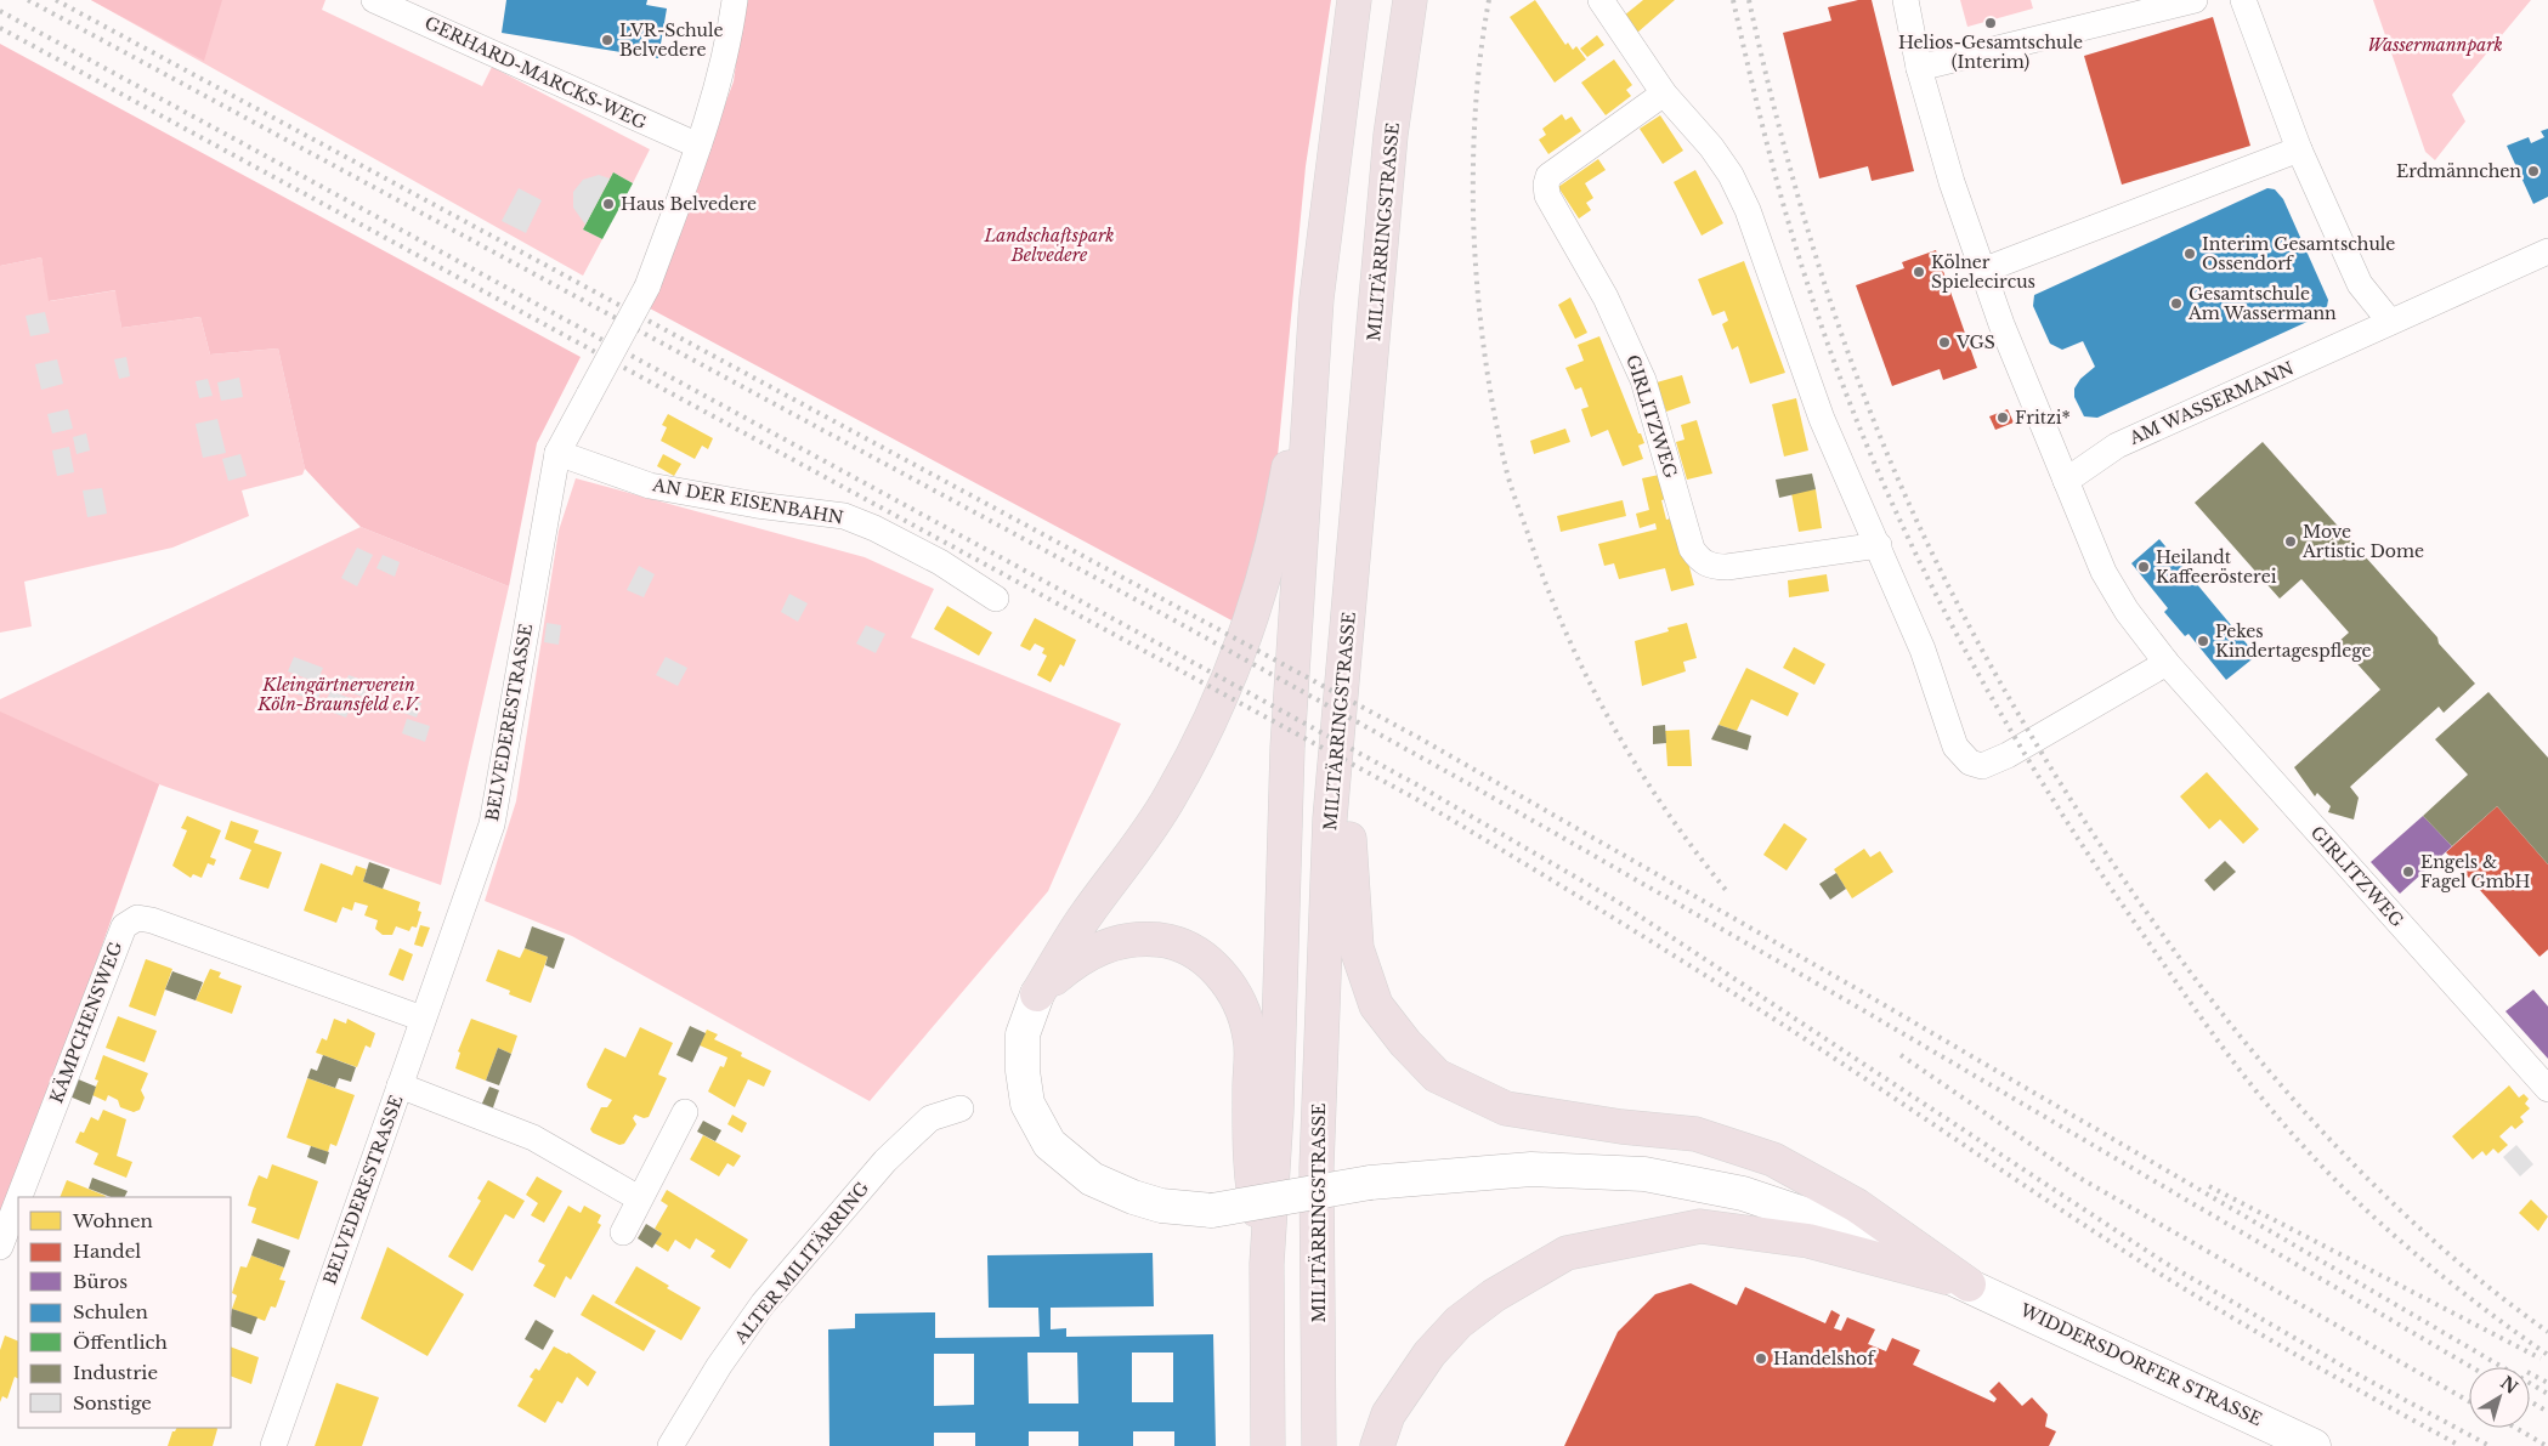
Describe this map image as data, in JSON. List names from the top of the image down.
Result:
{
  "streets": {
    "highway": ["MILITÄRRINGSTRASSE"],
    "main road": ["WIDDERSDORFER STRASSE"],
    "street": [
      "GERHARD-MARCKS-WEG",
      "AM WASSERMANN",
      "GIRLITZWEG",
      "AN DER EISENBAHN",
      "BELVEDERESTRASSE",
      "KÄMPCHENSWEG",
      "ALTER MILITÄRRING"
    ]
  },
  "crossings": [
    ["GERHARD-MARCKS-WEG", "BELVEDERESTRASSE"],
    ["AM WASSERMANN", "GIRLITZWEG"],
    ["AN DER EISENBAHN", "BELVEDERESTRASSE"],
    ["BELVEDERESTRASSE", "KÄMPCHENSWEG"]
  ],
  "parks": ["Wassermannpark", "Landschaftspark Belvedere", "Kleingärtnerverein Köln-Braunsfeld e.V."],
  "places": [
    "Helios-Gesamtschule (Interim)",
    "LVR-Schule Belvedere",
    "Erdmännchen",
    "Haus Belvedere",
    "Interim Gesamtschule Ossendorf",
    "Kölner Spielecircus",
    "Gesamtschule Am Wassermann",
    "VGS",
    "Fritzi*",
    "Move Artistic Dome",
    "Heilandt Kaffeerösterei",
    "Pekes Kindertagespflege",
    "Engels & Fagel GmbH",
    "Handelshof"
  ],
  "legend": [
    "Wohnen",
    "Handel",
    "Büros",
    "Schulen",
    "Öffentlich",
    "Industrie",
    "Sonstige"
  ],
  "north": "top right"
}
